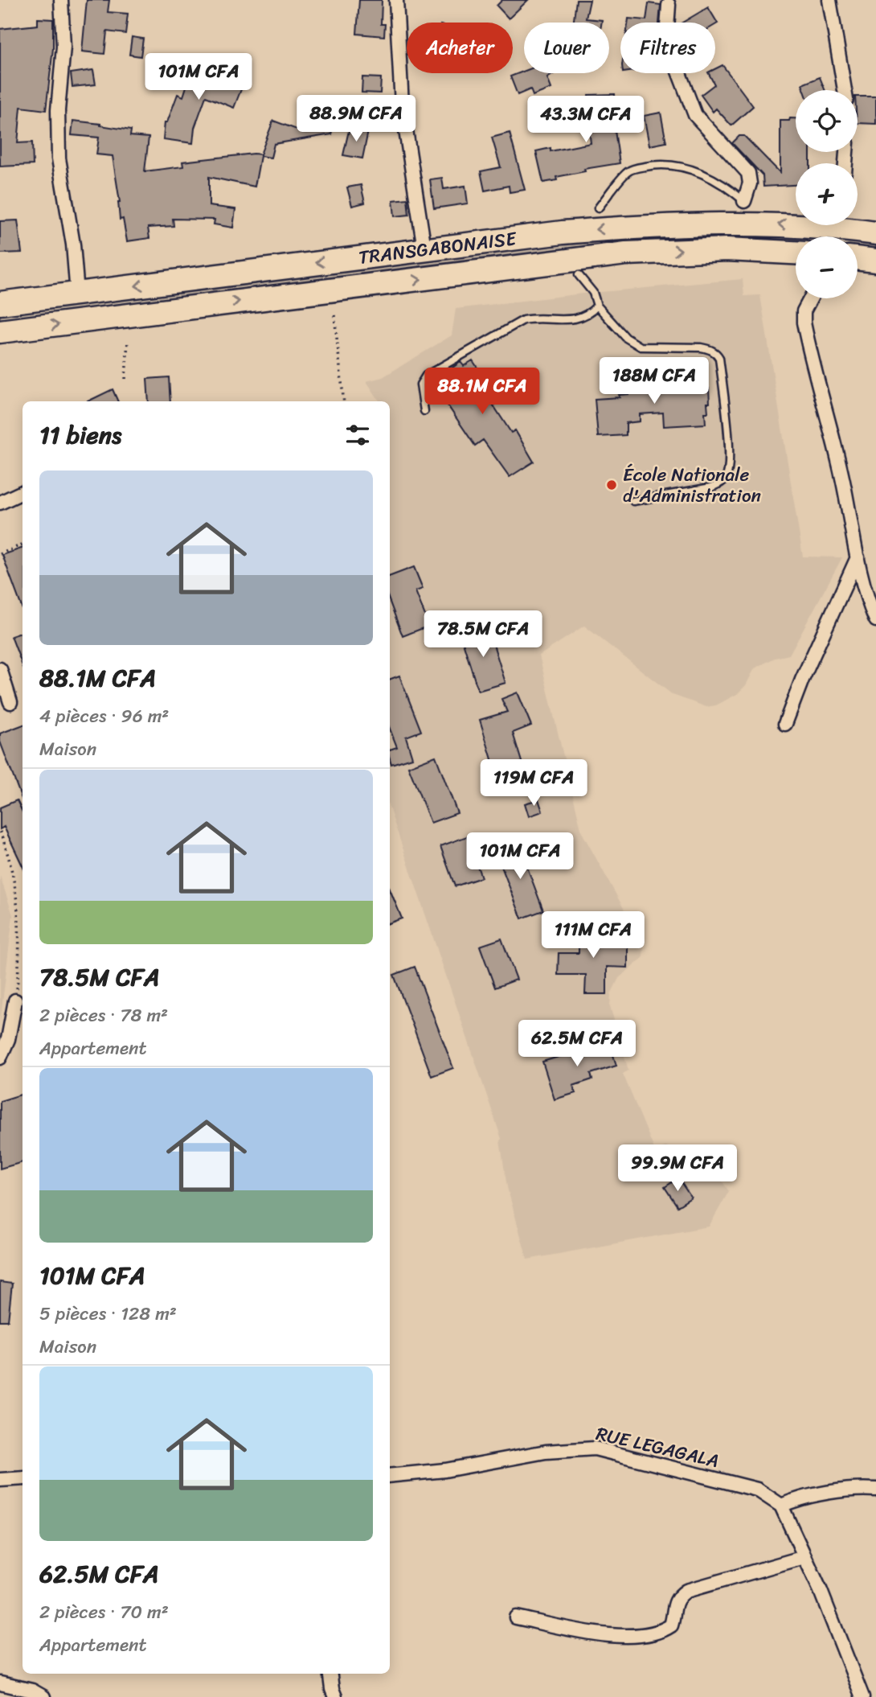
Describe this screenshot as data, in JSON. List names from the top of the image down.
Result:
{
  "streets": {
    "highway": ["TRANSGABONAISE"],
    "street": ["RUE LEGAGALA"]
  },
  "places": ["École Nationale d'Administration"],
  "page": {
    "chip": ["Acheter", "Louer", "Filtres"],
    "price": [
      "101M CFA",
      "88.9M CFA",
      "43.3M CFA",
      "188M CFA",
      "88.1M CFA",
      "78.5M CFA",
      "119M CFA",
      "101M CFA",
      "111M CFA",
      "62.5M CFA",
      "99.9M CFA"
    ],
    "map_buttons": ["+", "−"],
    "heading": "11 biens",
    "list": [
      {
        "name": "88.1M CFA",
        "note": "4 pièces · 96 m² · Maison"
      },
      {
        "name": "78.5M CFA",
        "note": "2 pièces · 78 m² · Appartement"
      },
      {
        "name": "101M CFA",
        "note": "5 pièces · 128 m² · Maison"
      },
      {
        "name": "62.5M CFA",
        "note": "2 pièces · 70 m² · Appartement"
      }
    ]
  }
}
